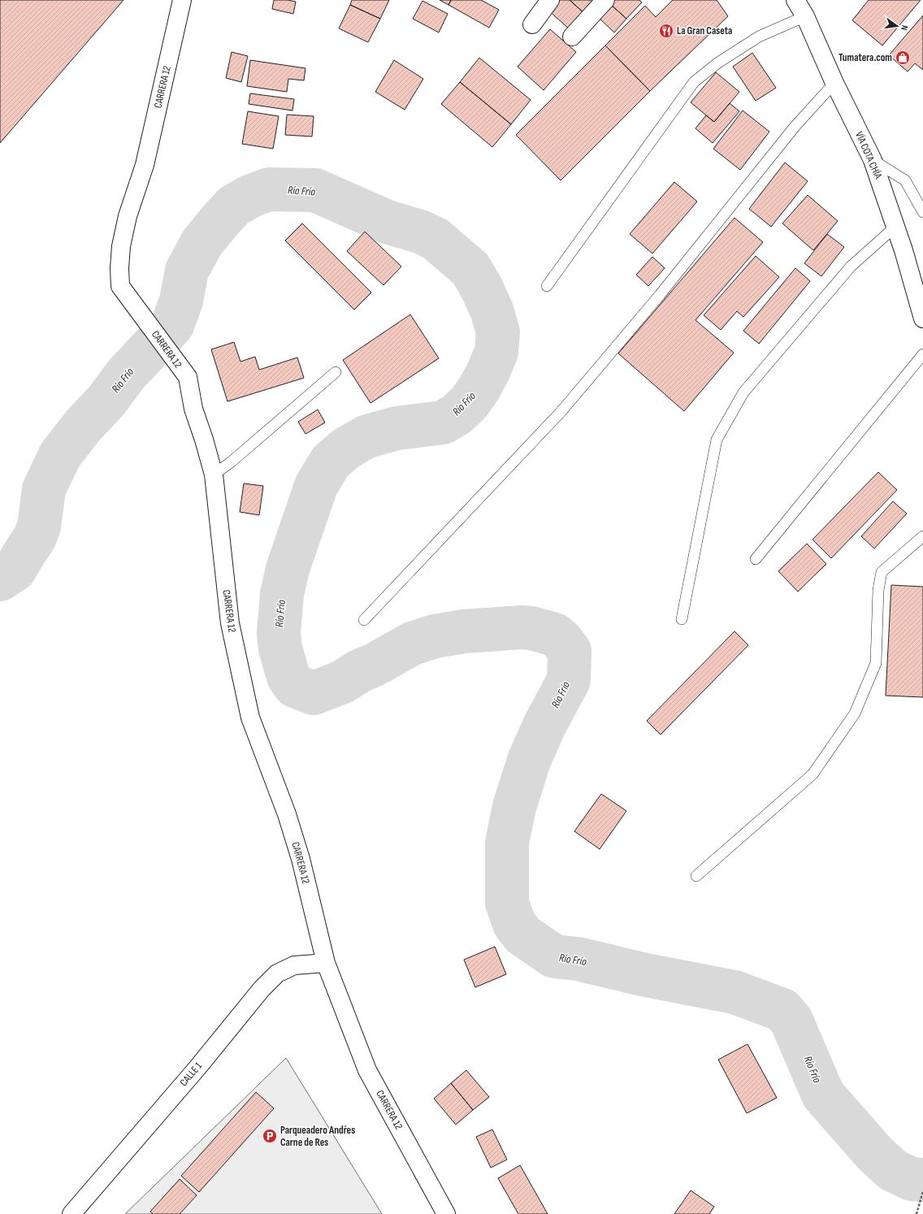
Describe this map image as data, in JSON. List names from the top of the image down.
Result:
{
  "streets": {
    "street": ["CARRERA 12", "VÍA COTA CHÍA", "CALLE 1"]
  },
  "crossings": [
    ["CARRERA 12", "CALLE 1"]
  ],
  "water": ["Río Frío"],
  "places": {
    "restaurant": ["La Gran Caseta"],
    "shop": ["Tumatera.com"],
    "parking": ["Parqueadero Andŕes Carne de Res"]
  },
  "north": "right"
}
